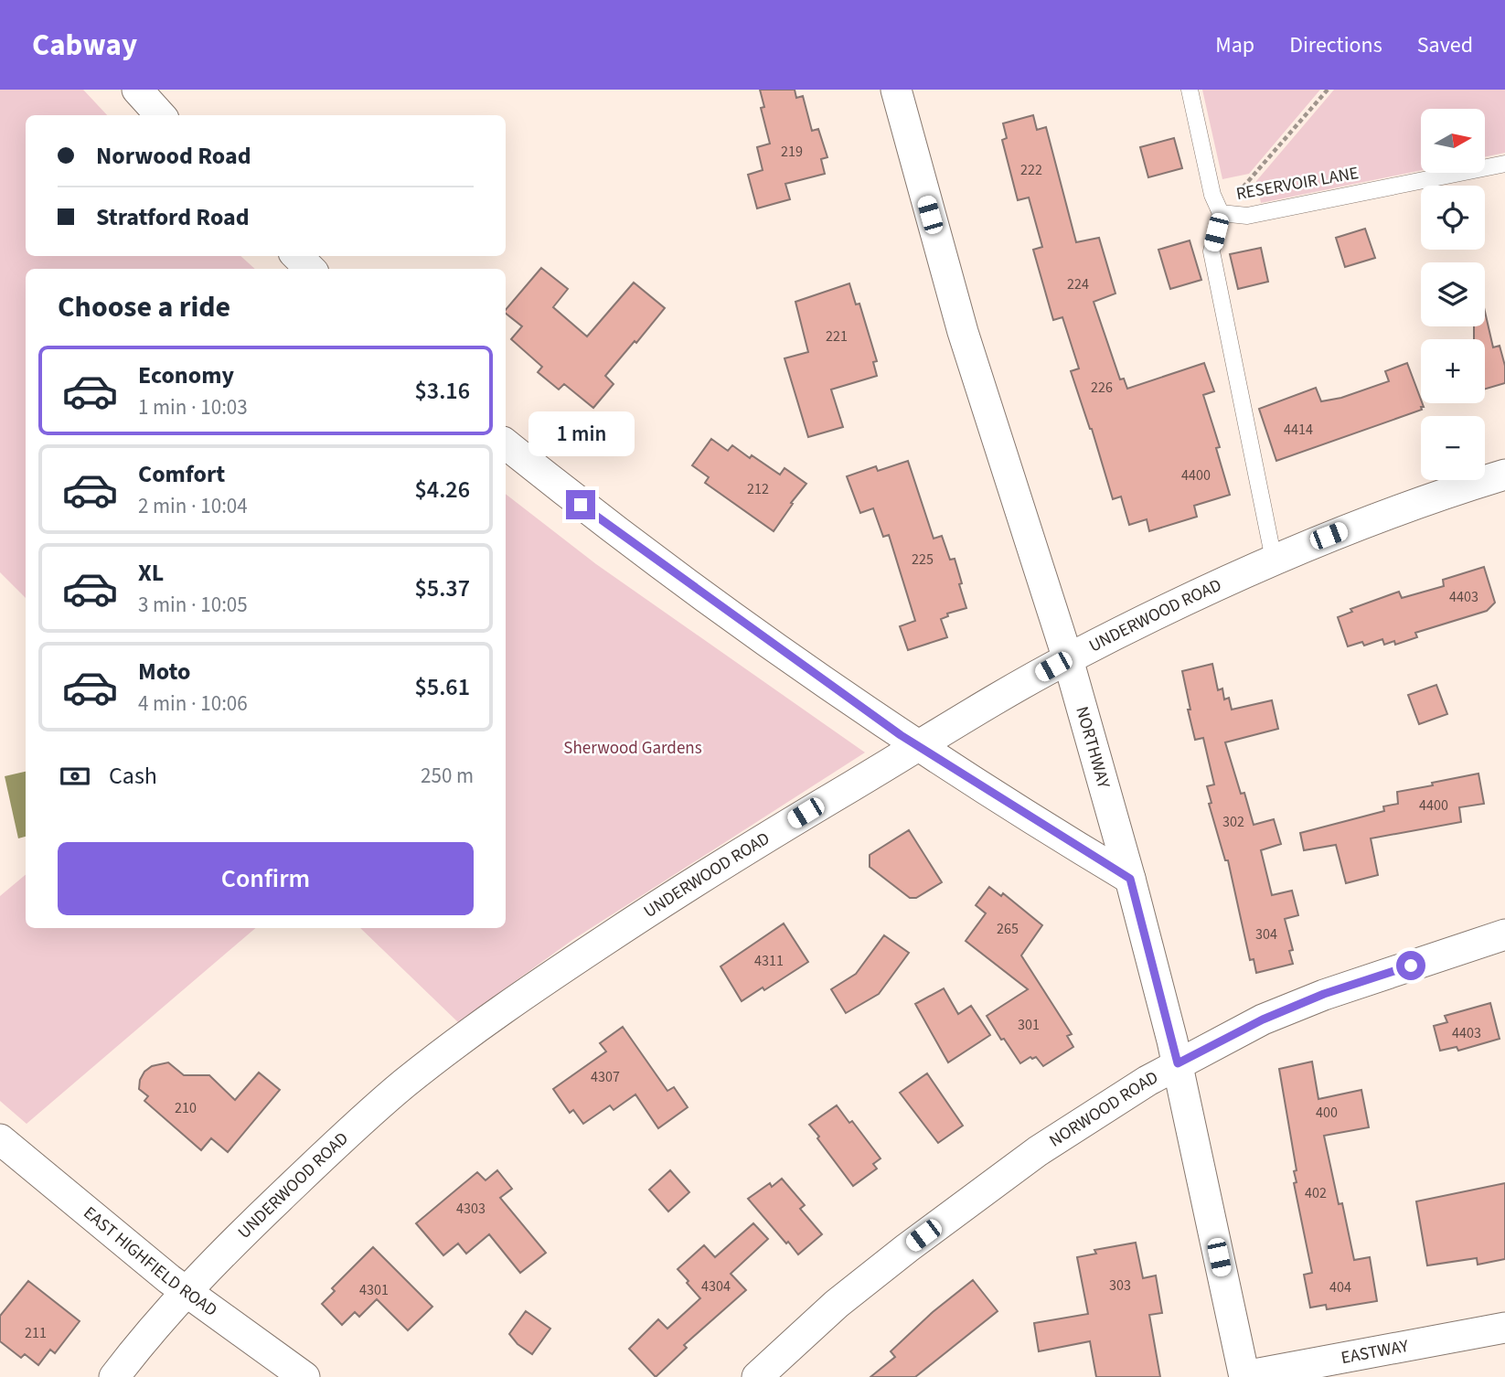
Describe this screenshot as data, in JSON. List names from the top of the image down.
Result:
{
  "streets": {
    "street": [
      "UNDERWOOD ROAD",
      "NORTHWAY",
      "NORWOOD ROAD",
      "EAST HIGHFIELD ROAD",
      "EASTWAY"
    ],
    "lane": ["RESERVOIR LANE"]
  },
  "crossings": [
    ["UNDERWOOD ROAD", "NORTHWAY"],
    ["UNDERWOOD ROAD", "EAST HIGHFIELD ROAD"],
    ["NORTHWAY", "NORWOOD ROAD"],
    ["NORTHWAY", "EASTWAY"]
  ],
  "parks": ["Sherwood Gardens"],
  "house_numbers": [
    "219",
    "222",
    "224",
    "221",
    "226",
    "4414",
    "4400",
    "212",
    "225",
    "4403",
    "4400",
    "302",
    "265",
    "304",
    "4311",
    "301",
    "4403",
    "4307",
    "210",
    "400",
    "402",
    "4303",
    "303",
    "4304",
    "404",
    "4301",
    "211"
  ],
  "north": "right",
  "page": {
    "header": "Cabway",
    "nav": ["Map", "Directions", "Saved"],
    "map_buttons": ["+", "−"],
    "banner": ["Norwood Road", "Stratford Road"],
    "heading": "Choose a ride",
    "list": [
      {
        "name": "Economy",
        "note": "1 min · 10:03",
        "value": "$3.16"
      },
      {
        "name": "Comfort",
        "note": "2 min · 10:04",
        "value": "$4.26"
      },
      {
        "name": "XL",
        "note": "3 min · 10:05",
        "value": "$5.37"
      },
      {
        "name": "Moto",
        "note": "4 min · 10:06",
        "value": "$5.61"
      }
    ],
    "bubble": "1 min",
    "pay": ["Cash", "250 m"],
    "buttons": "Confirm"
  }
}
